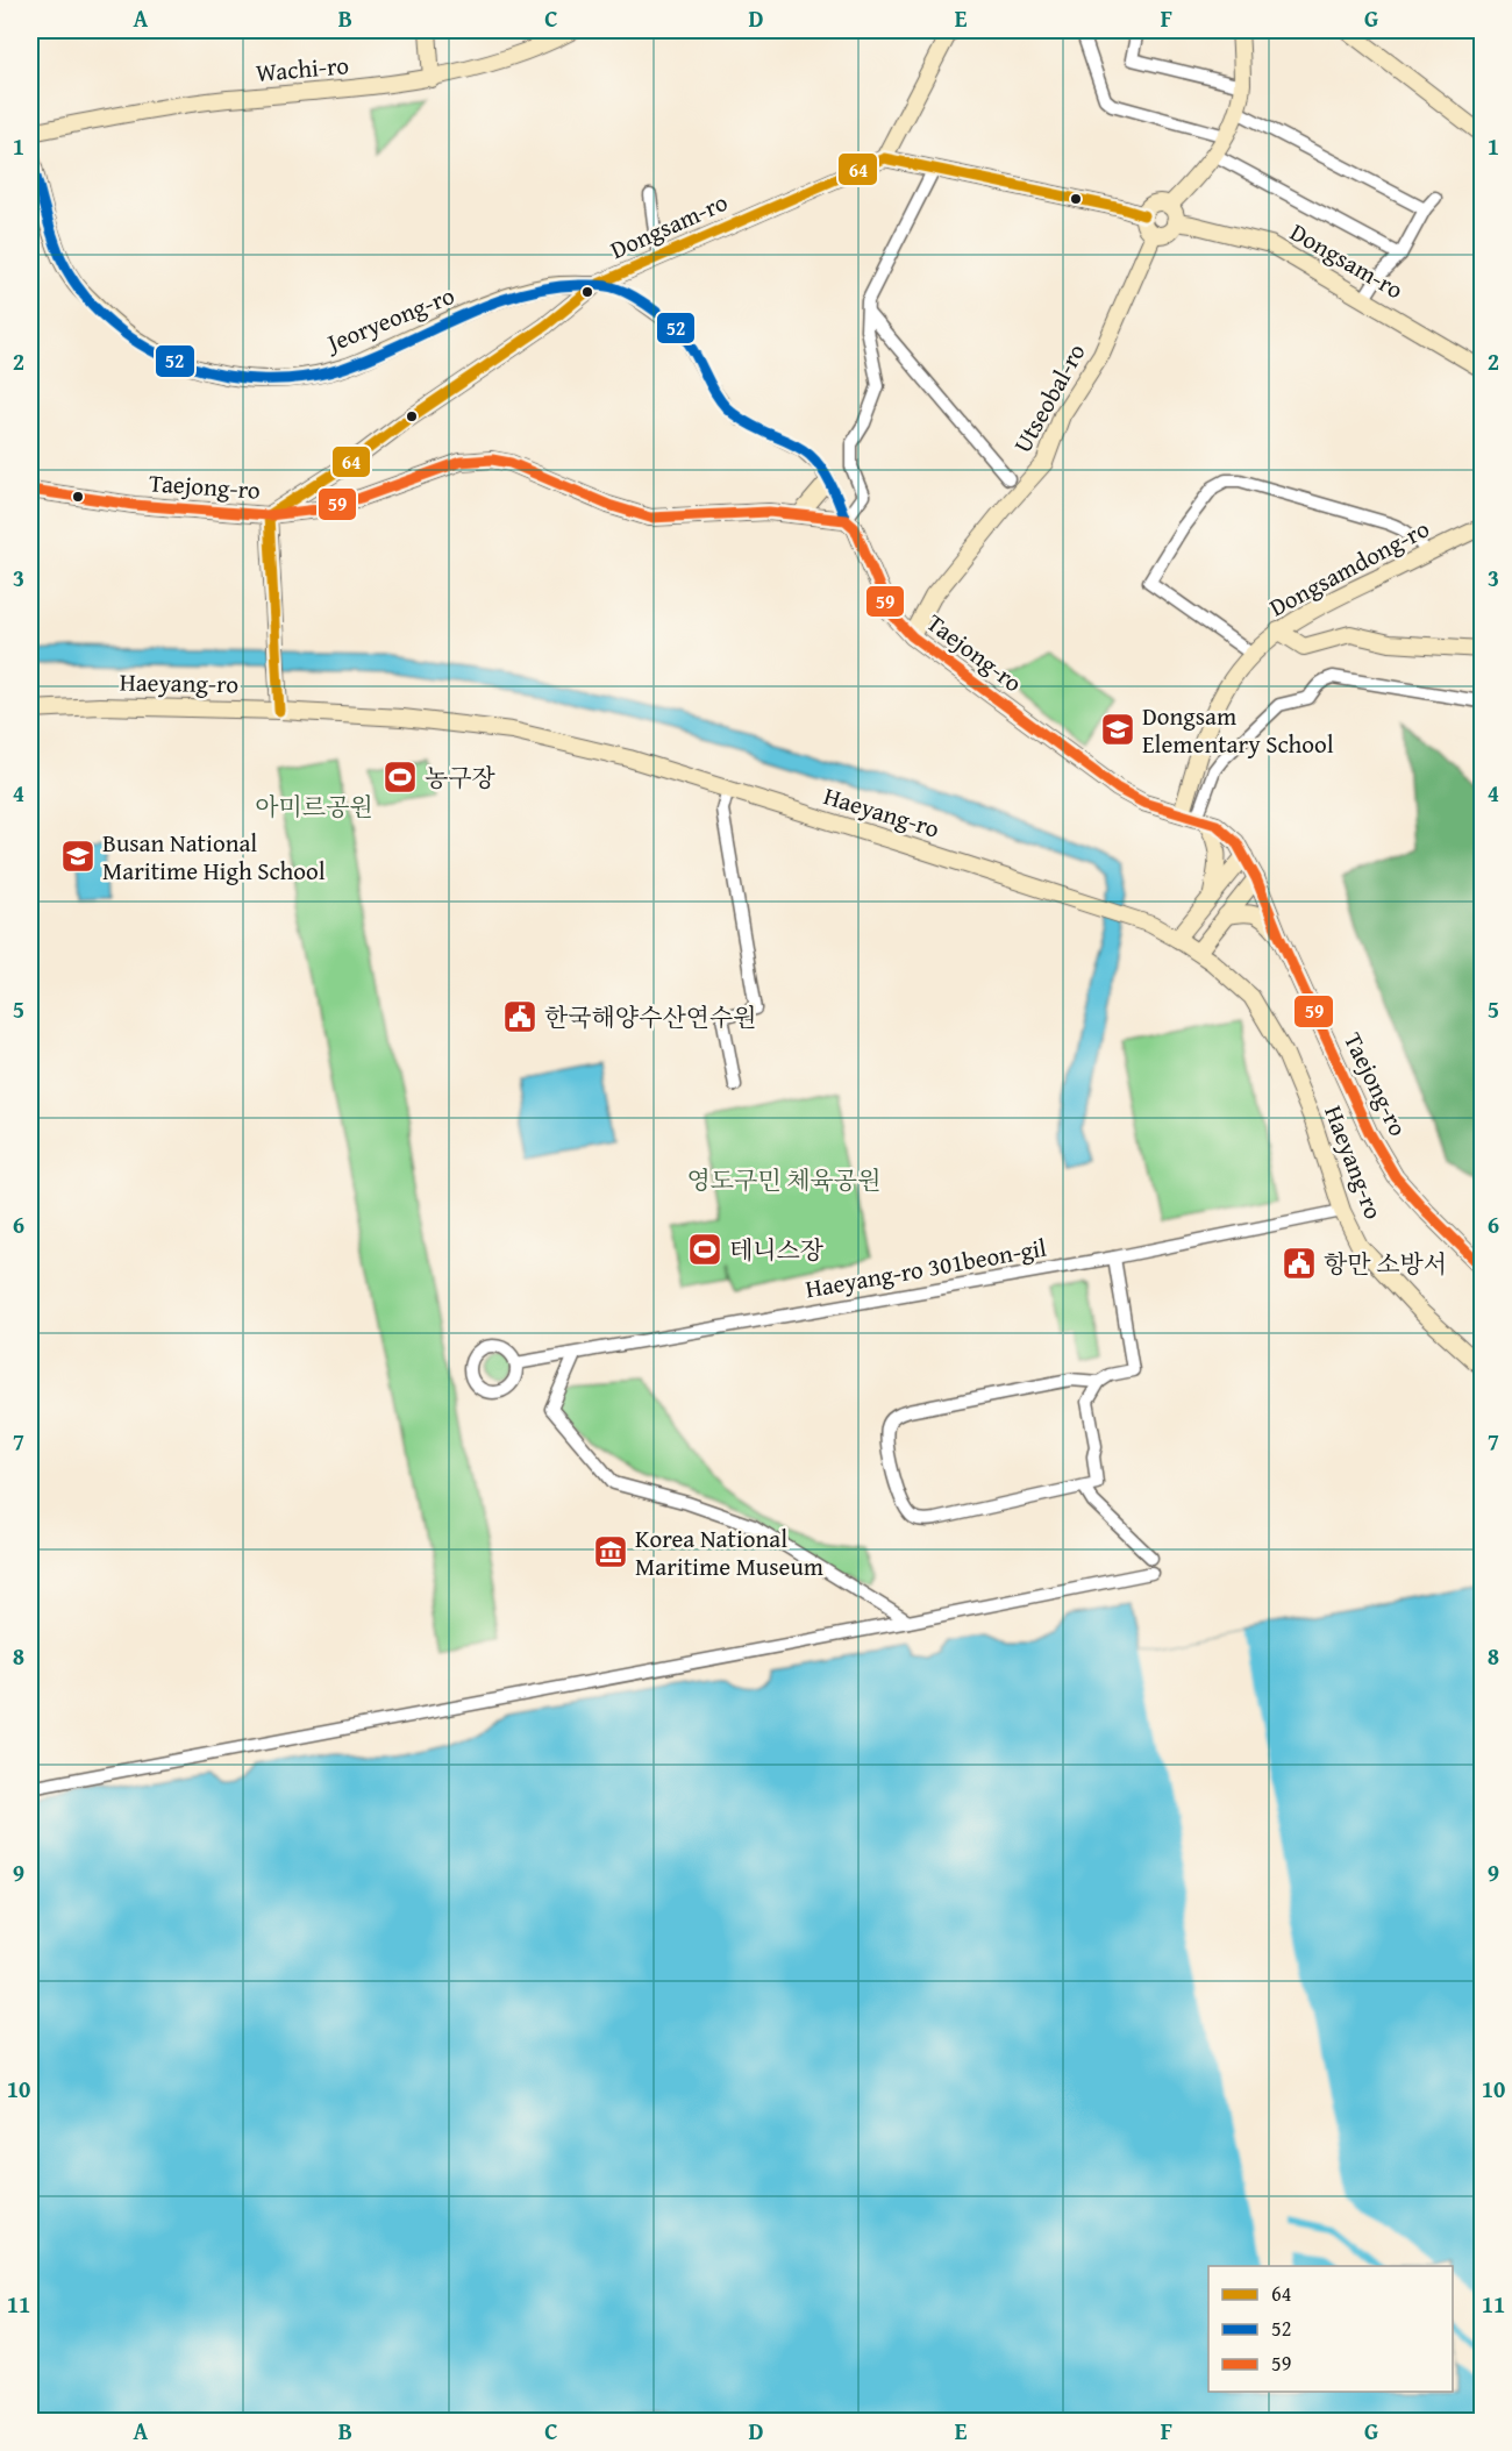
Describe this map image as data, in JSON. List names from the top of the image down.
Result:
{
  "streets": {
    "main road": [
      "Wachi-ro",
      "Dongsam-ro",
      "Jeoryeong-ro",
      "Utseobal-ro",
      "Taejong-ro",
      "Dongsamdong-ro",
      "Haeyang-ro"
    ],
    "street": ["Haeyang-ro 301beon-gil"]
  },
  "crossings": [
    ["Dongsam-ro", "Jeoryeong-ro"],
    ["Dongsam-ro", "Utseobal-ro"],
    ["Dongsam-ro", "Taejong-ro"],
    ["Utseobal-ro", "Taejong-ro"],
    ["Taejong-ro", "Dongsamdong-ro"],
    ["Haeyang-ro", "Haeyang-ro 301beon-gil"]
  ],
  "parks": ["아미르공원", "영도구민 체육공원"],
  "places": {
    "school or university": ["Dongsam Elementary School", "Busan National Maritime High School"],
    "sports": ["농구장", "테니스장"],
    "public building": ["한국해양수산연수원", "항만 소방서"],
    "museum": ["Korea National Maritime Museum"]
  },
  "lines": ["transit line 52", "transit line 64", "transit line 59"],
  "legend": ["64", "52", "59"],
  "grid": {
    "columns": [
      "A",
      "B",
      "C",
      "D",
      "E",
      "F",
      "G"
    ],
    "rows": [
      "1",
      "2",
      "3",
      "4",
      "5",
      "6",
      "7",
      "8",
      "9",
      "10",
      "11"
    ]
  }
}
